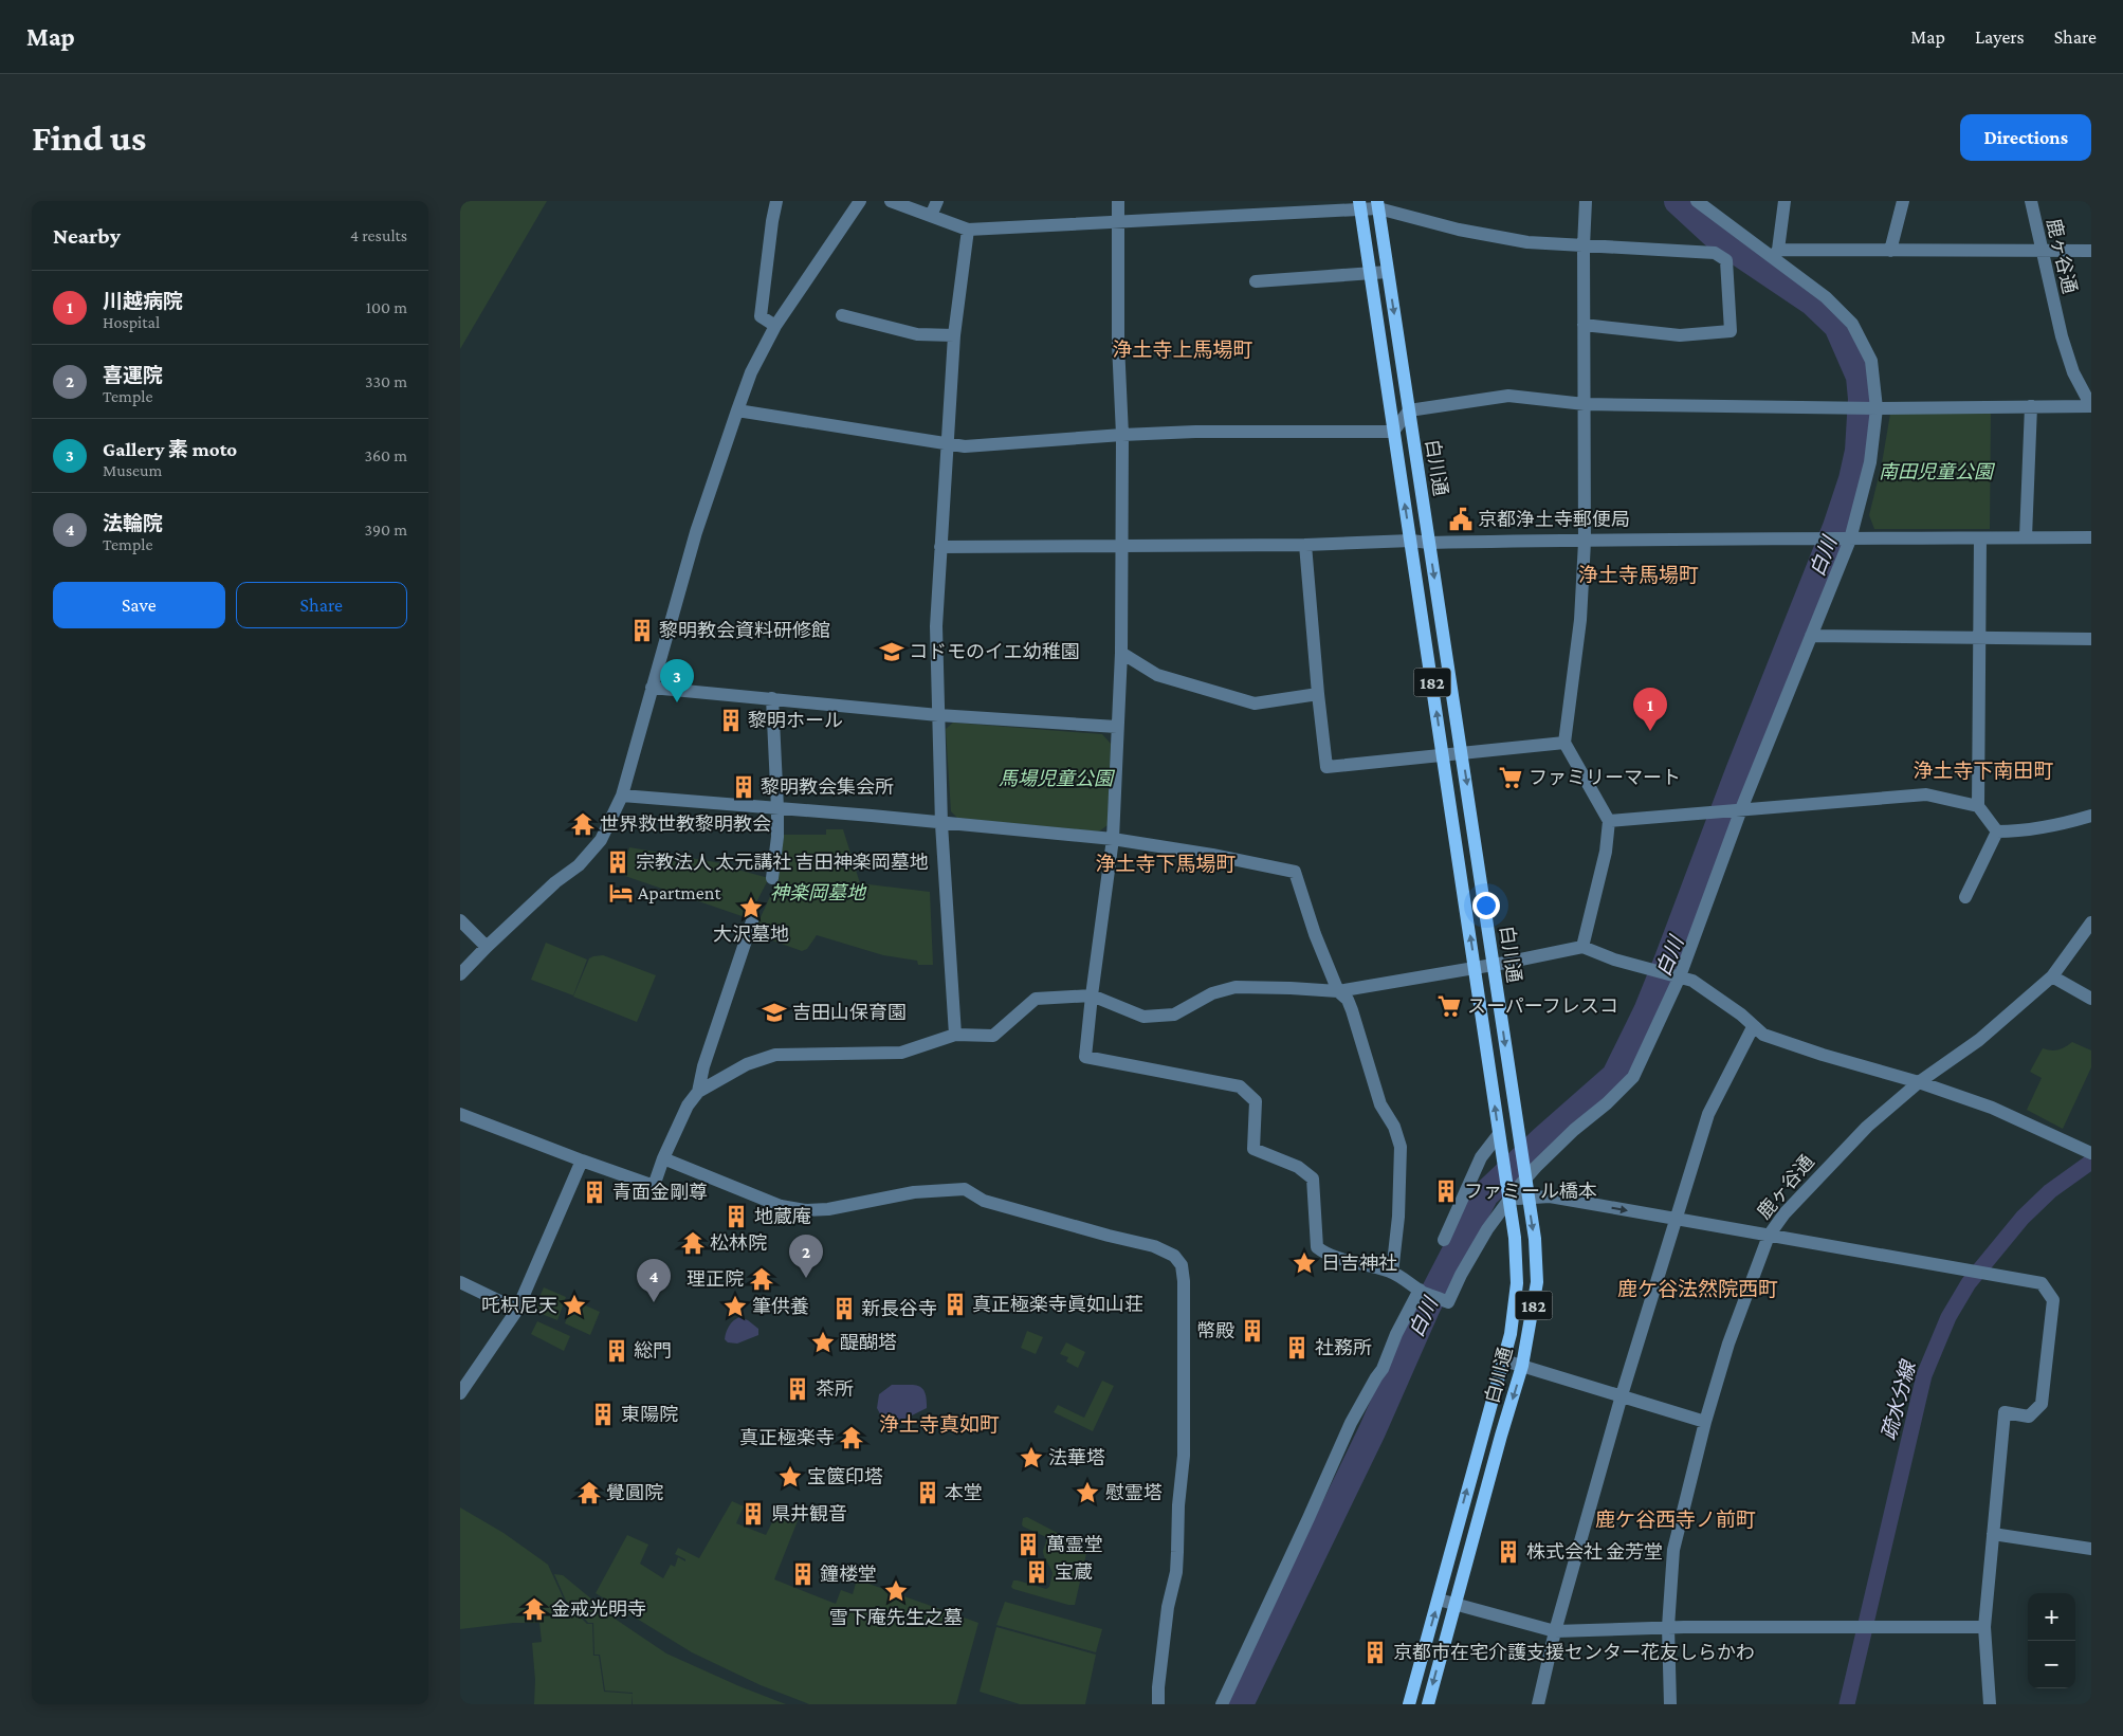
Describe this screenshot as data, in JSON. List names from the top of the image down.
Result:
{
  "streets": {
    "main road": ["白川通", "182"],
    "street": ["鹿ヶ谷通"]
  },
  "districts": [
    "浄土寺上馬場町",
    "浄土寺馬場町",
    "浄土寺下南田町",
    "浄土寺下馬場町",
    "鹿ケ谷法然院西町",
    "浄土寺真如町",
    "鹿ケ谷西寺ノ前町"
  ],
  "water": ["白川", "疏水分線"],
  "parks": ["南田児童公園", "馬場児童公園", "神楽岡墓地"],
  "places": {
    "public building": ["京都浄土寺郵便局"],
    "building": [
      "黎明教会資料研修館",
      "黎明ホール",
      "黎明教会集会所",
      "宗教法人 太元講社 吉田神楽岡墓地",
      "ファミール橋本",
      "青面金剛尊",
      "地蔵庵",
      "真正極楽寺眞如山荘",
      "新長谷寺",
      "幣殿",
      "社務所",
      "総門",
      "茶所",
      "東陽院",
      "本堂",
      "県井観音",
      "萬霊堂",
      "株式会社 金芳堂",
      "宝蔵",
      "鐘楼堂",
      "京都市在宅介護支援センター花友しらかわ"
    ],
    "school or university": ["コドモのイエ幼稚園", "吉田山保育園"],
    "supermarket": ["ファミリーマート", "スーパーフレスコ"],
    "temple": [
      "世界救世教黎明教会",
      "松林院",
      "理正院",
      "真正極楽寺",
      "覺圓院",
      "金戒光明寺"
    ],
    "hotel": ["Apartment"],
    "place": [
      "大沢墓地",
      "日吉神社",
      "吒枳尼天",
      "筆供養",
      "醍醐塔",
      "法華塔",
      "宝篋印塔",
      "慰霊塔",
      "雪下庵先生之墓"
    ]
  },
  "page": {
    "header": "Map",
    "nav": ["Map", "Layers", "Share"],
    "buttons": [
      "Directions",
      ["Save", "Share"]
    ],
    "title": "Find us",
    "heading": ["Nearby", "4 results"],
    "list": [
      {
        "mark": "1",
        "name": "川越病院",
        "note": "Hospital",
        "value": "100 m"
      },
      {
        "mark": "2",
        "name": "喜運院",
        "note": "Temple",
        "value": "330 m"
      },
      {
        "mark": "3",
        "name": "Gallery 素 moto",
        "note": "Museum",
        "value": "360 m"
      },
      {
        "mark": "4",
        "name": "法輪院",
        "note": "Temple",
        "value": "390 m"
      }
    ],
    "pins": [
      "3",
      "1",
      "2",
      "4"
    ],
    "map_buttons": ["+", "−"]
  }
}
